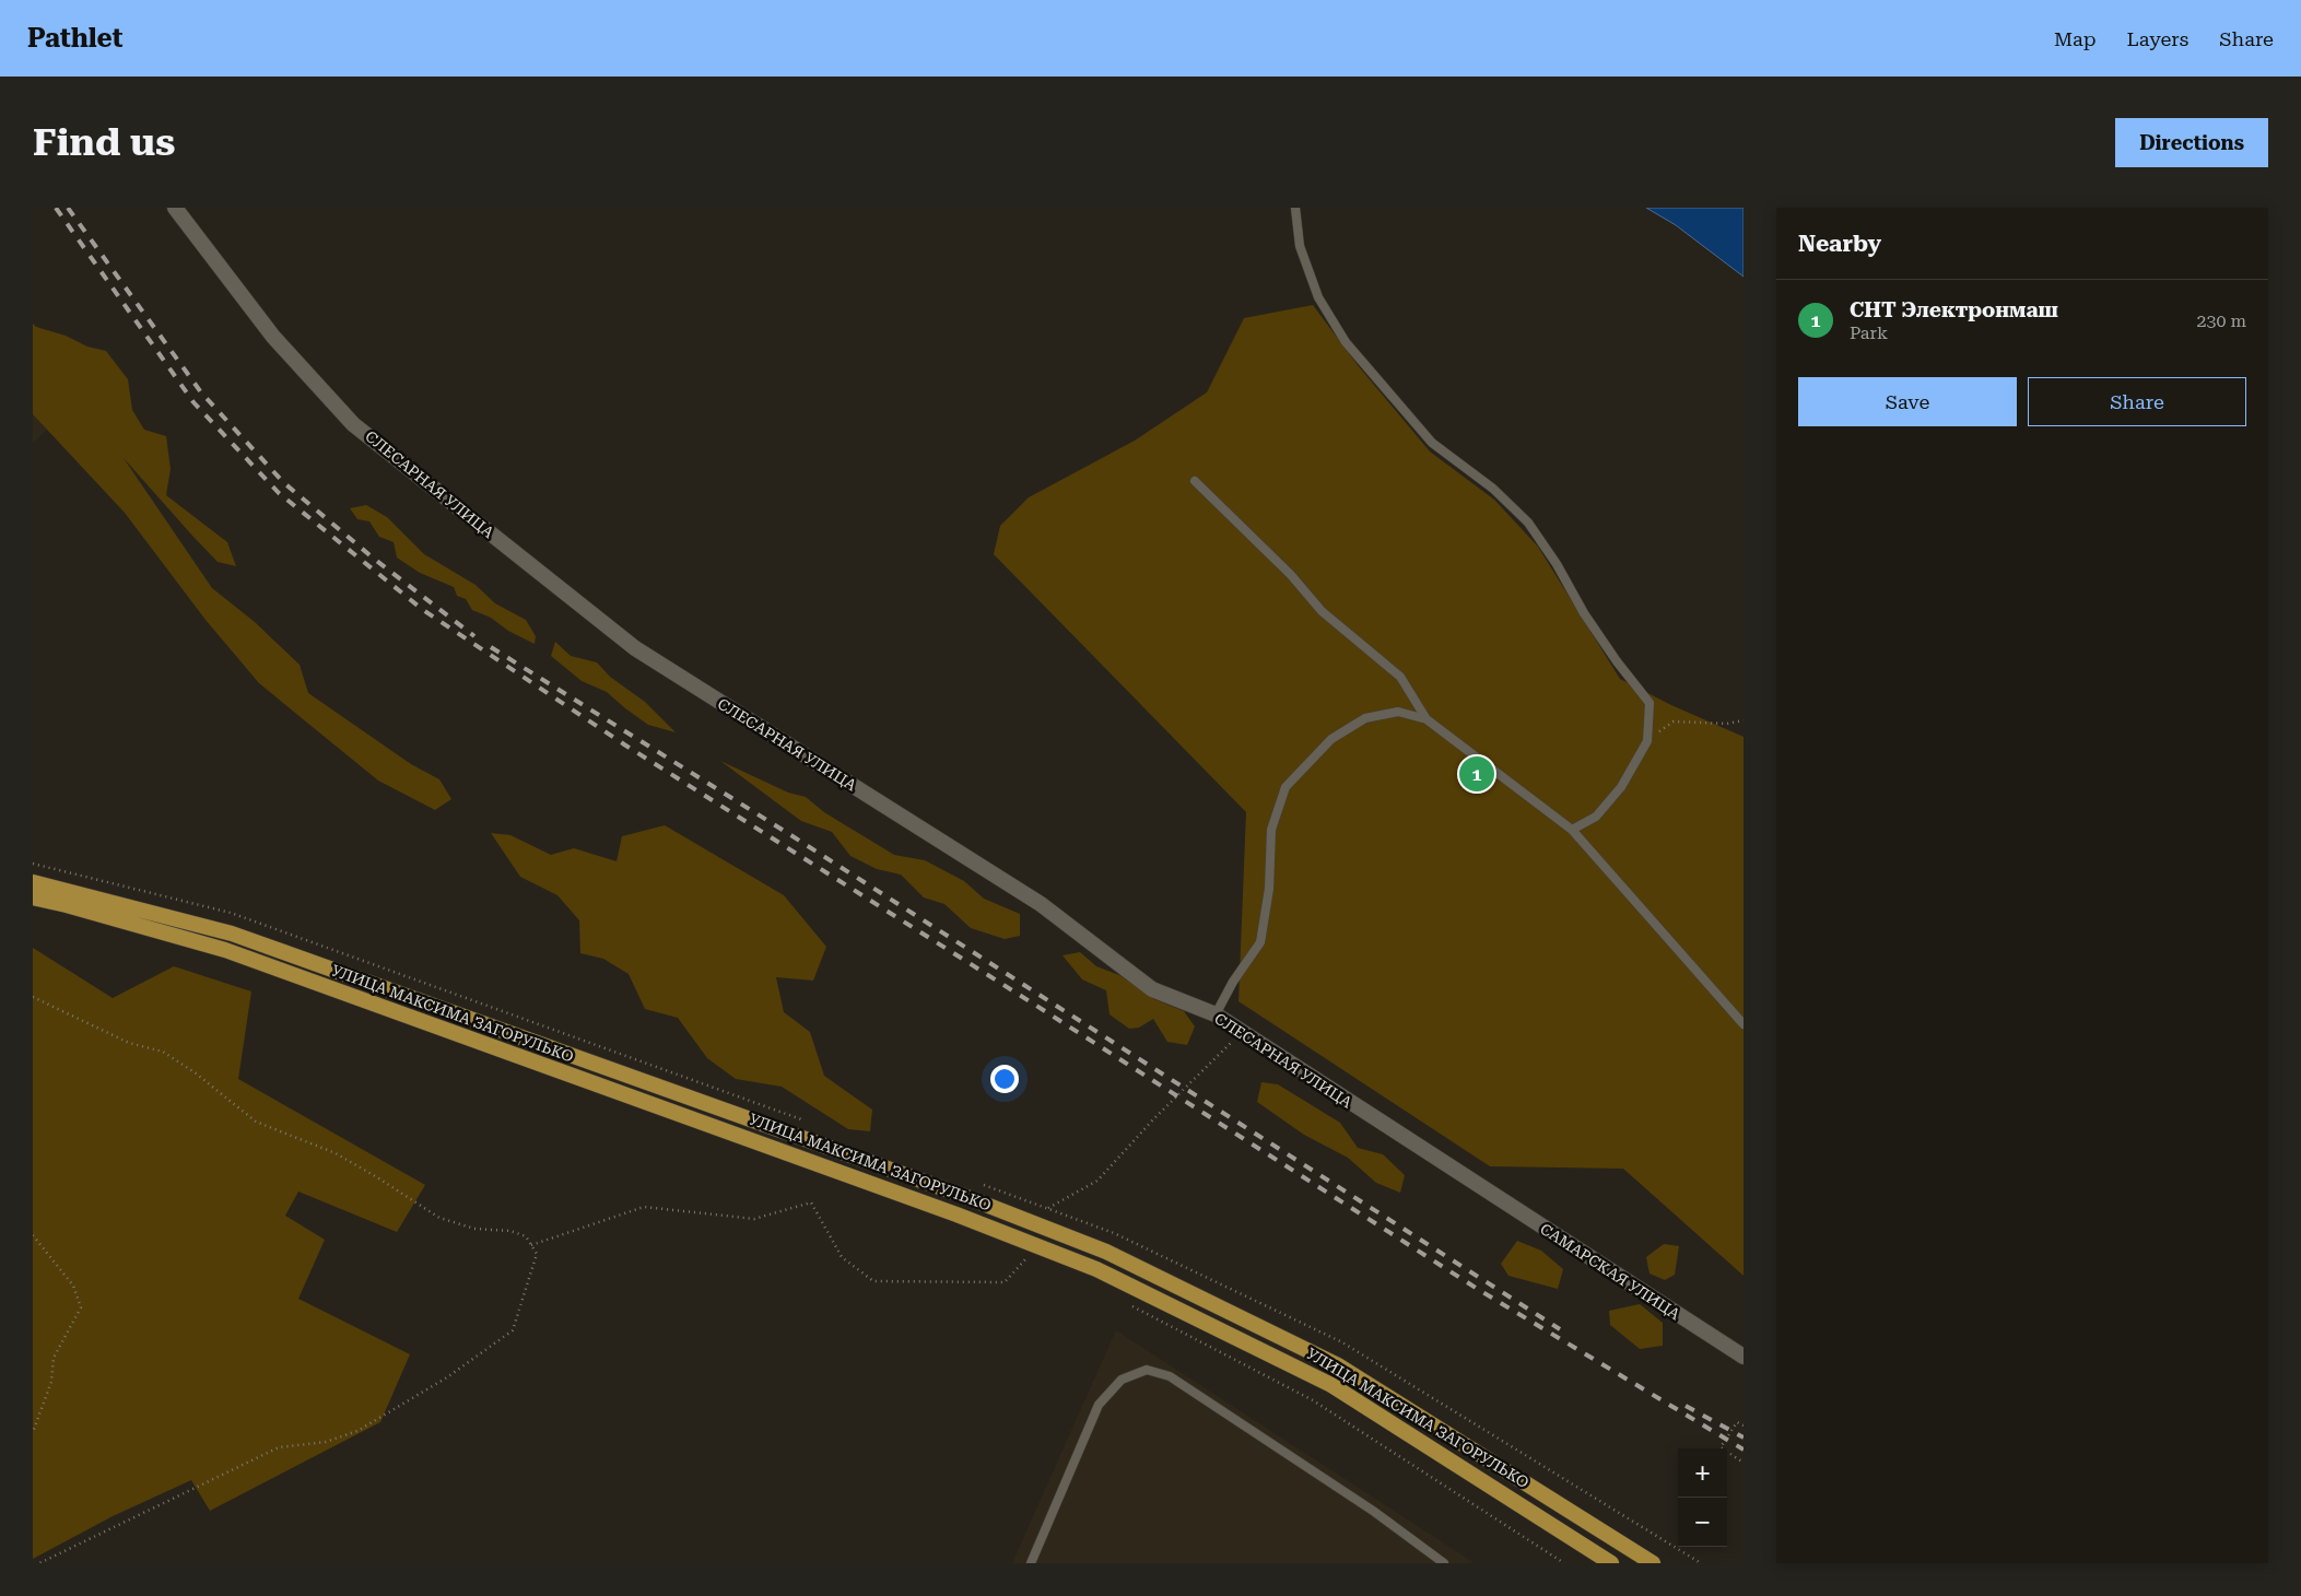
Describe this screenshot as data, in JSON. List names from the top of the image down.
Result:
{
  "streets": {
    "main road": ["УЛИЦА МАКСИМА ЗАГОРУЛЬКО"],
    "street": ["СЛЕСАРНАЯ УЛИЦА", "САМАРСКАЯ УЛИЦА"]
  },
  "crossings": [
    ["СЛЕСАРНАЯ УЛИЦА", "САМАРСКАЯ УЛИЦА"]
  ],
  "page": {
    "header": "Pathlet",
    "nav": ["Map", "Layers", "Share"],
    "buttons": [
      "Directions",
      ["Save", "Share"]
    ],
    "title": "Find us",
    "heading": "Nearby",
    "list": [
      {
        "mark": "1",
        "name": "СНТ Электронмаш",
        "note": "Park",
        "value": "230 m"
      }
    ],
    "pins": "1",
    "map_buttons": ["+", "−"]
  }
}
